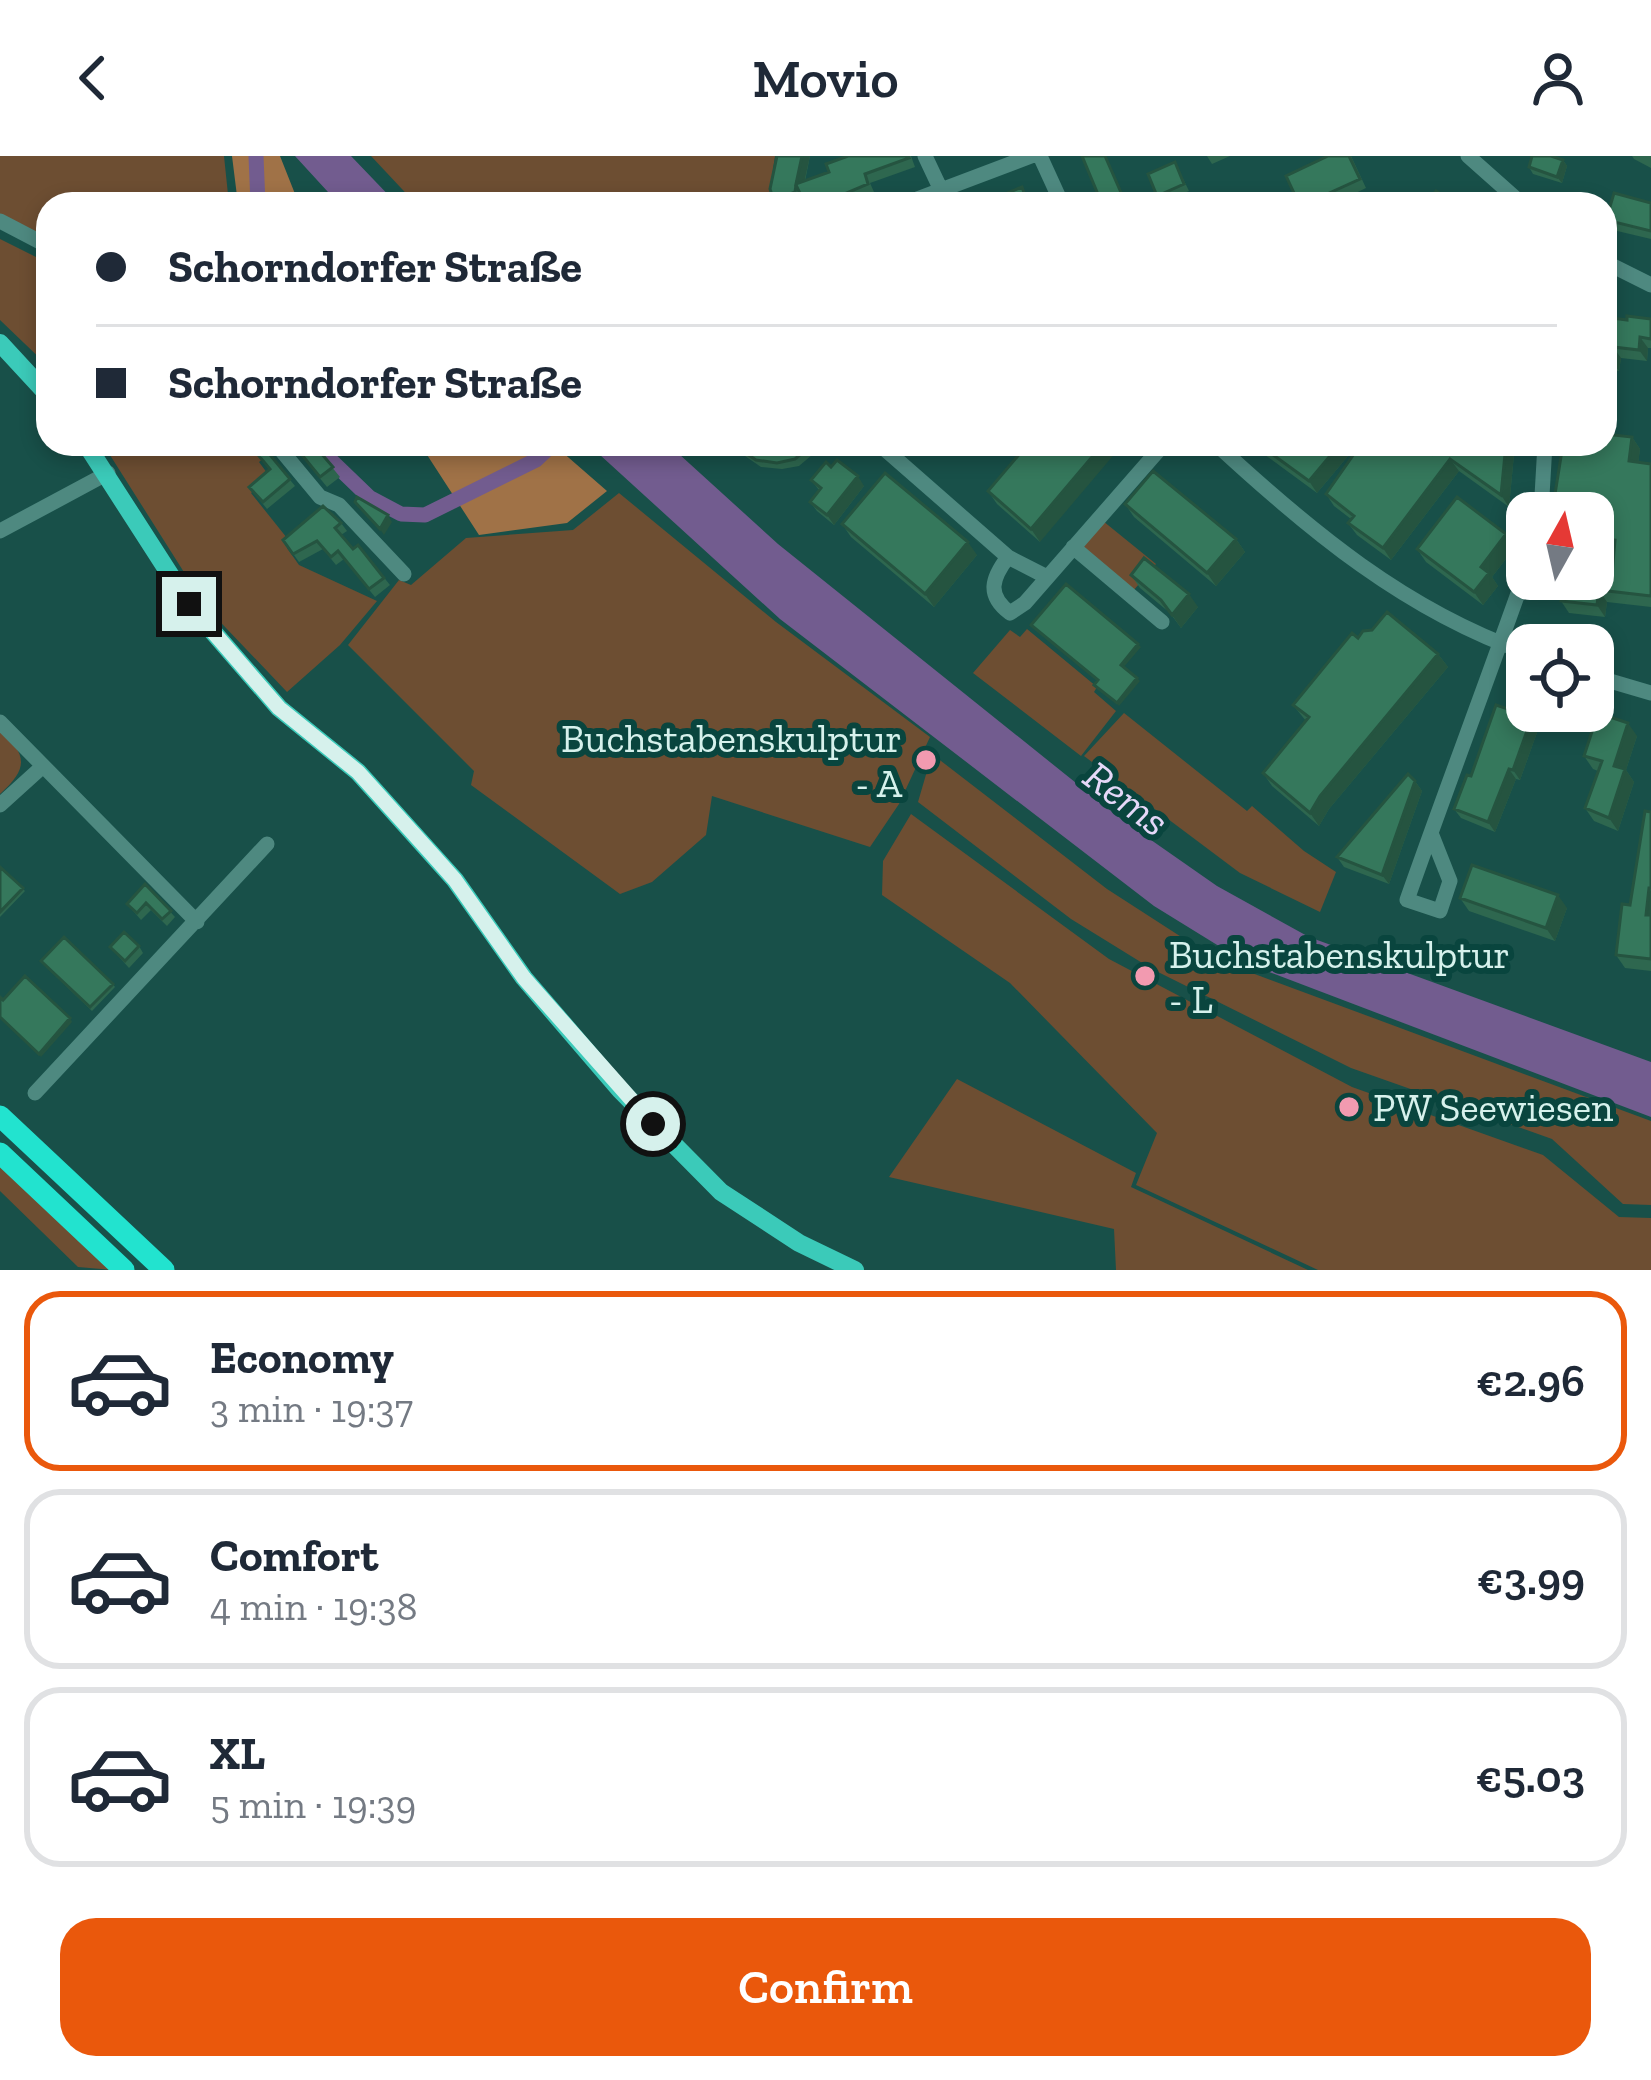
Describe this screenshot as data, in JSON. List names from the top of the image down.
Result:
{
  "water": ["Rems"],
  "places": ["Buchstabenskulptur - A", "Buchstabenskulptur - L", "PW Seewiesen"],
  "north": "top",
  "page": {
    "header": "Movio",
    "banner": ["Schorndorfer Straße", "Schorndorfer Straße"],
    "list": [
      {
        "name": "Economy",
        "note": "3 min · 19:37",
        "value": "€2.96"
      },
      {
        "name": "Comfort",
        "note": "4 min · 19:38",
        "value": "€3.99"
      },
      {
        "name": "XL",
        "note": "5 min · 19:39",
        "value": "€5.03"
      }
    ],
    "buttons": "Confirm"
  }
}
